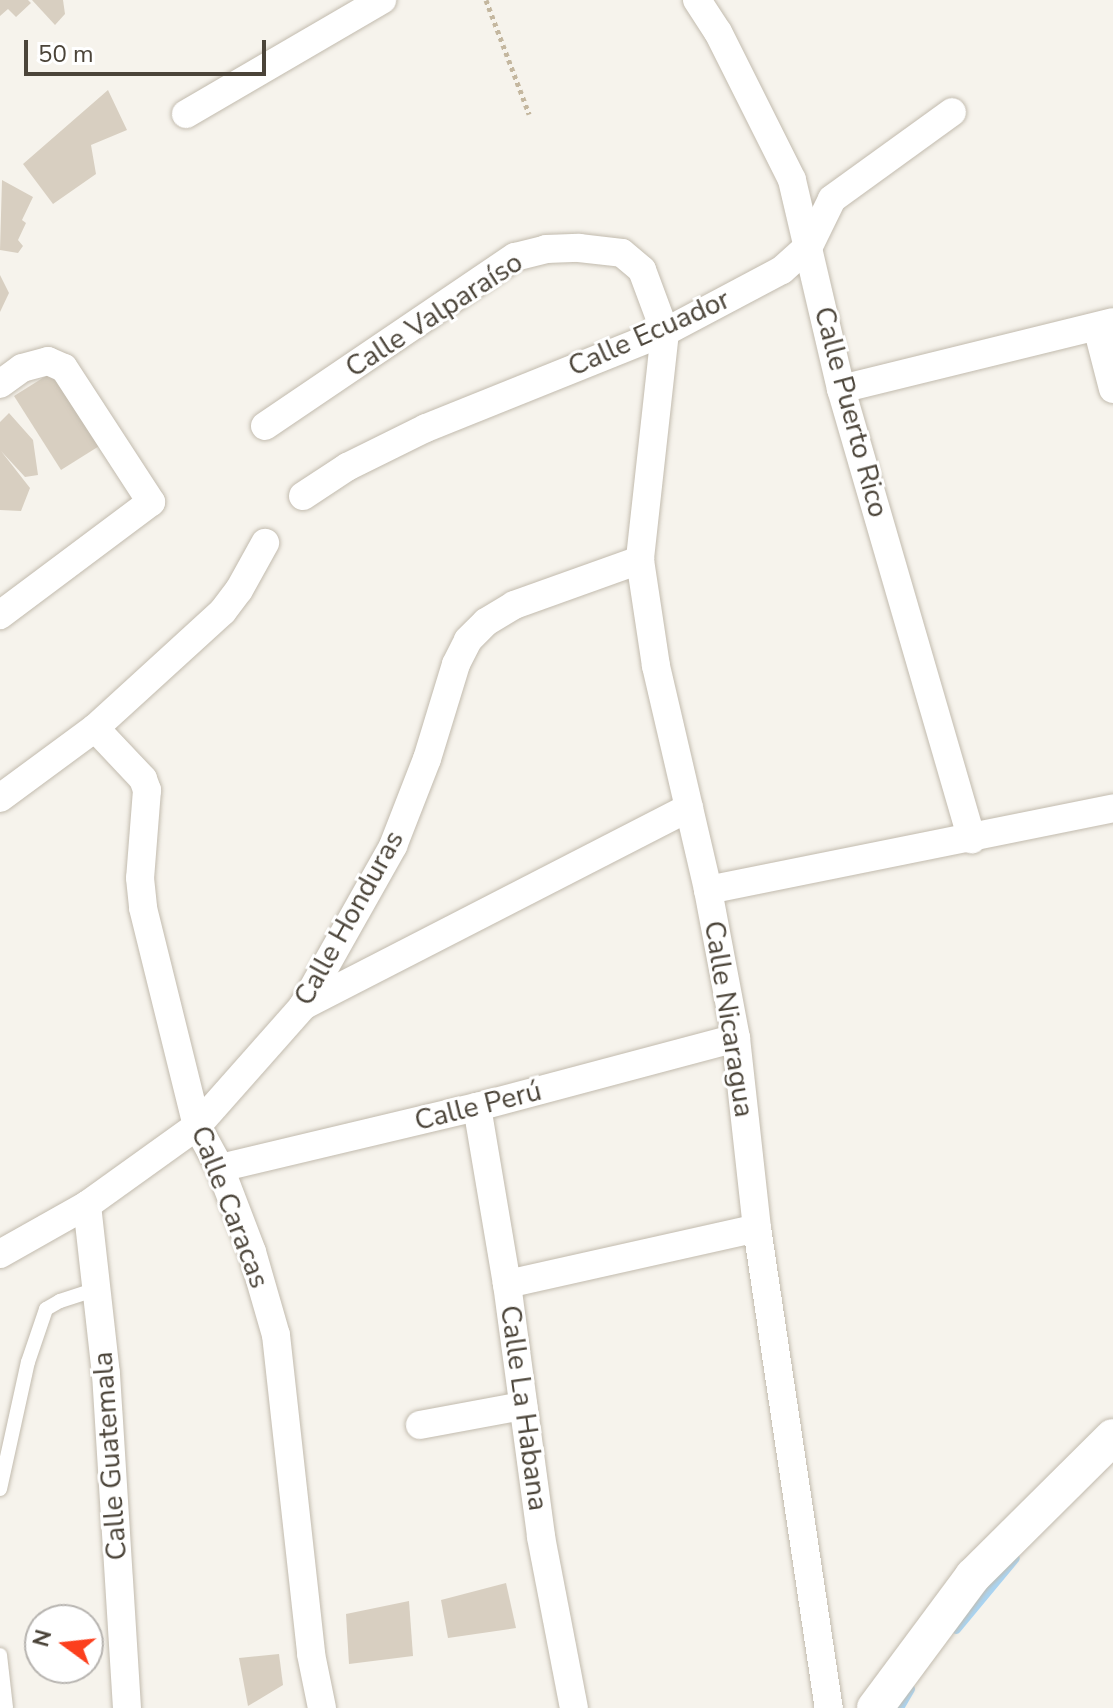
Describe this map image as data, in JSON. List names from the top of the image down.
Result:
{
  "streets": {
    "street": [
      "Calle Valparaíso",
      "Calle Ecuador",
      "Calle Puerto Rico",
      "Calle Honduras",
      "Calle Nicaragua",
      "Calle Perú",
      "Calle Caracas",
      "Calle La Habana",
      "Calle Guatemala"
    ]
  },
  "crossings": [
    ["Calle Valparaíso", "Calle Ecuador"],
    ["Calle Valparaíso", "Calle Nicaragua"],
    ["Calle Ecuador", "Calle Puerto Rico"],
    ["Calle Ecuador", "Calle Nicaragua"],
    ["Calle Honduras", "Calle Nicaragua"],
    ["Calle Honduras", "Calle Caracas"],
    ["Calle Honduras", "Calle Guatemala"],
    ["Calle Nicaragua", "Calle Perú"],
    ["Calle Perú", "Calle Caracas"],
    ["Calle Perú", "Calle La Habana"]
  ],
  "scale_bar": "50 m",
  "north": "left"
}
